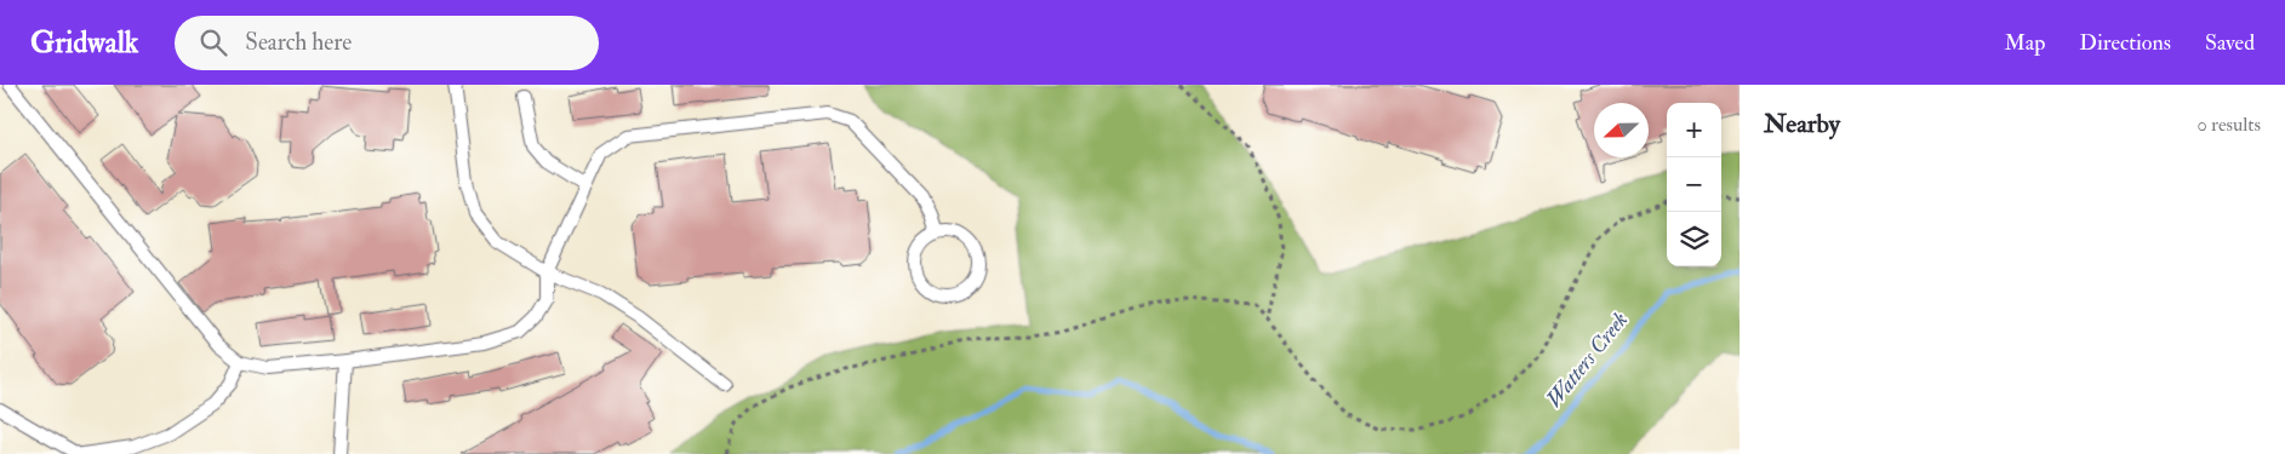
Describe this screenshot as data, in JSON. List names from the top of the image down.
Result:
{
  "water": ["Watters Creek"],
  "north": "left",
  "page": {
    "header": "Gridwalk",
    "search": "Search here",
    "nav": ["Map", "Directions", "Saved"],
    "heading": ["Nearby", "0 results"],
    "map_buttons": ["+", "−"]
  }
}
